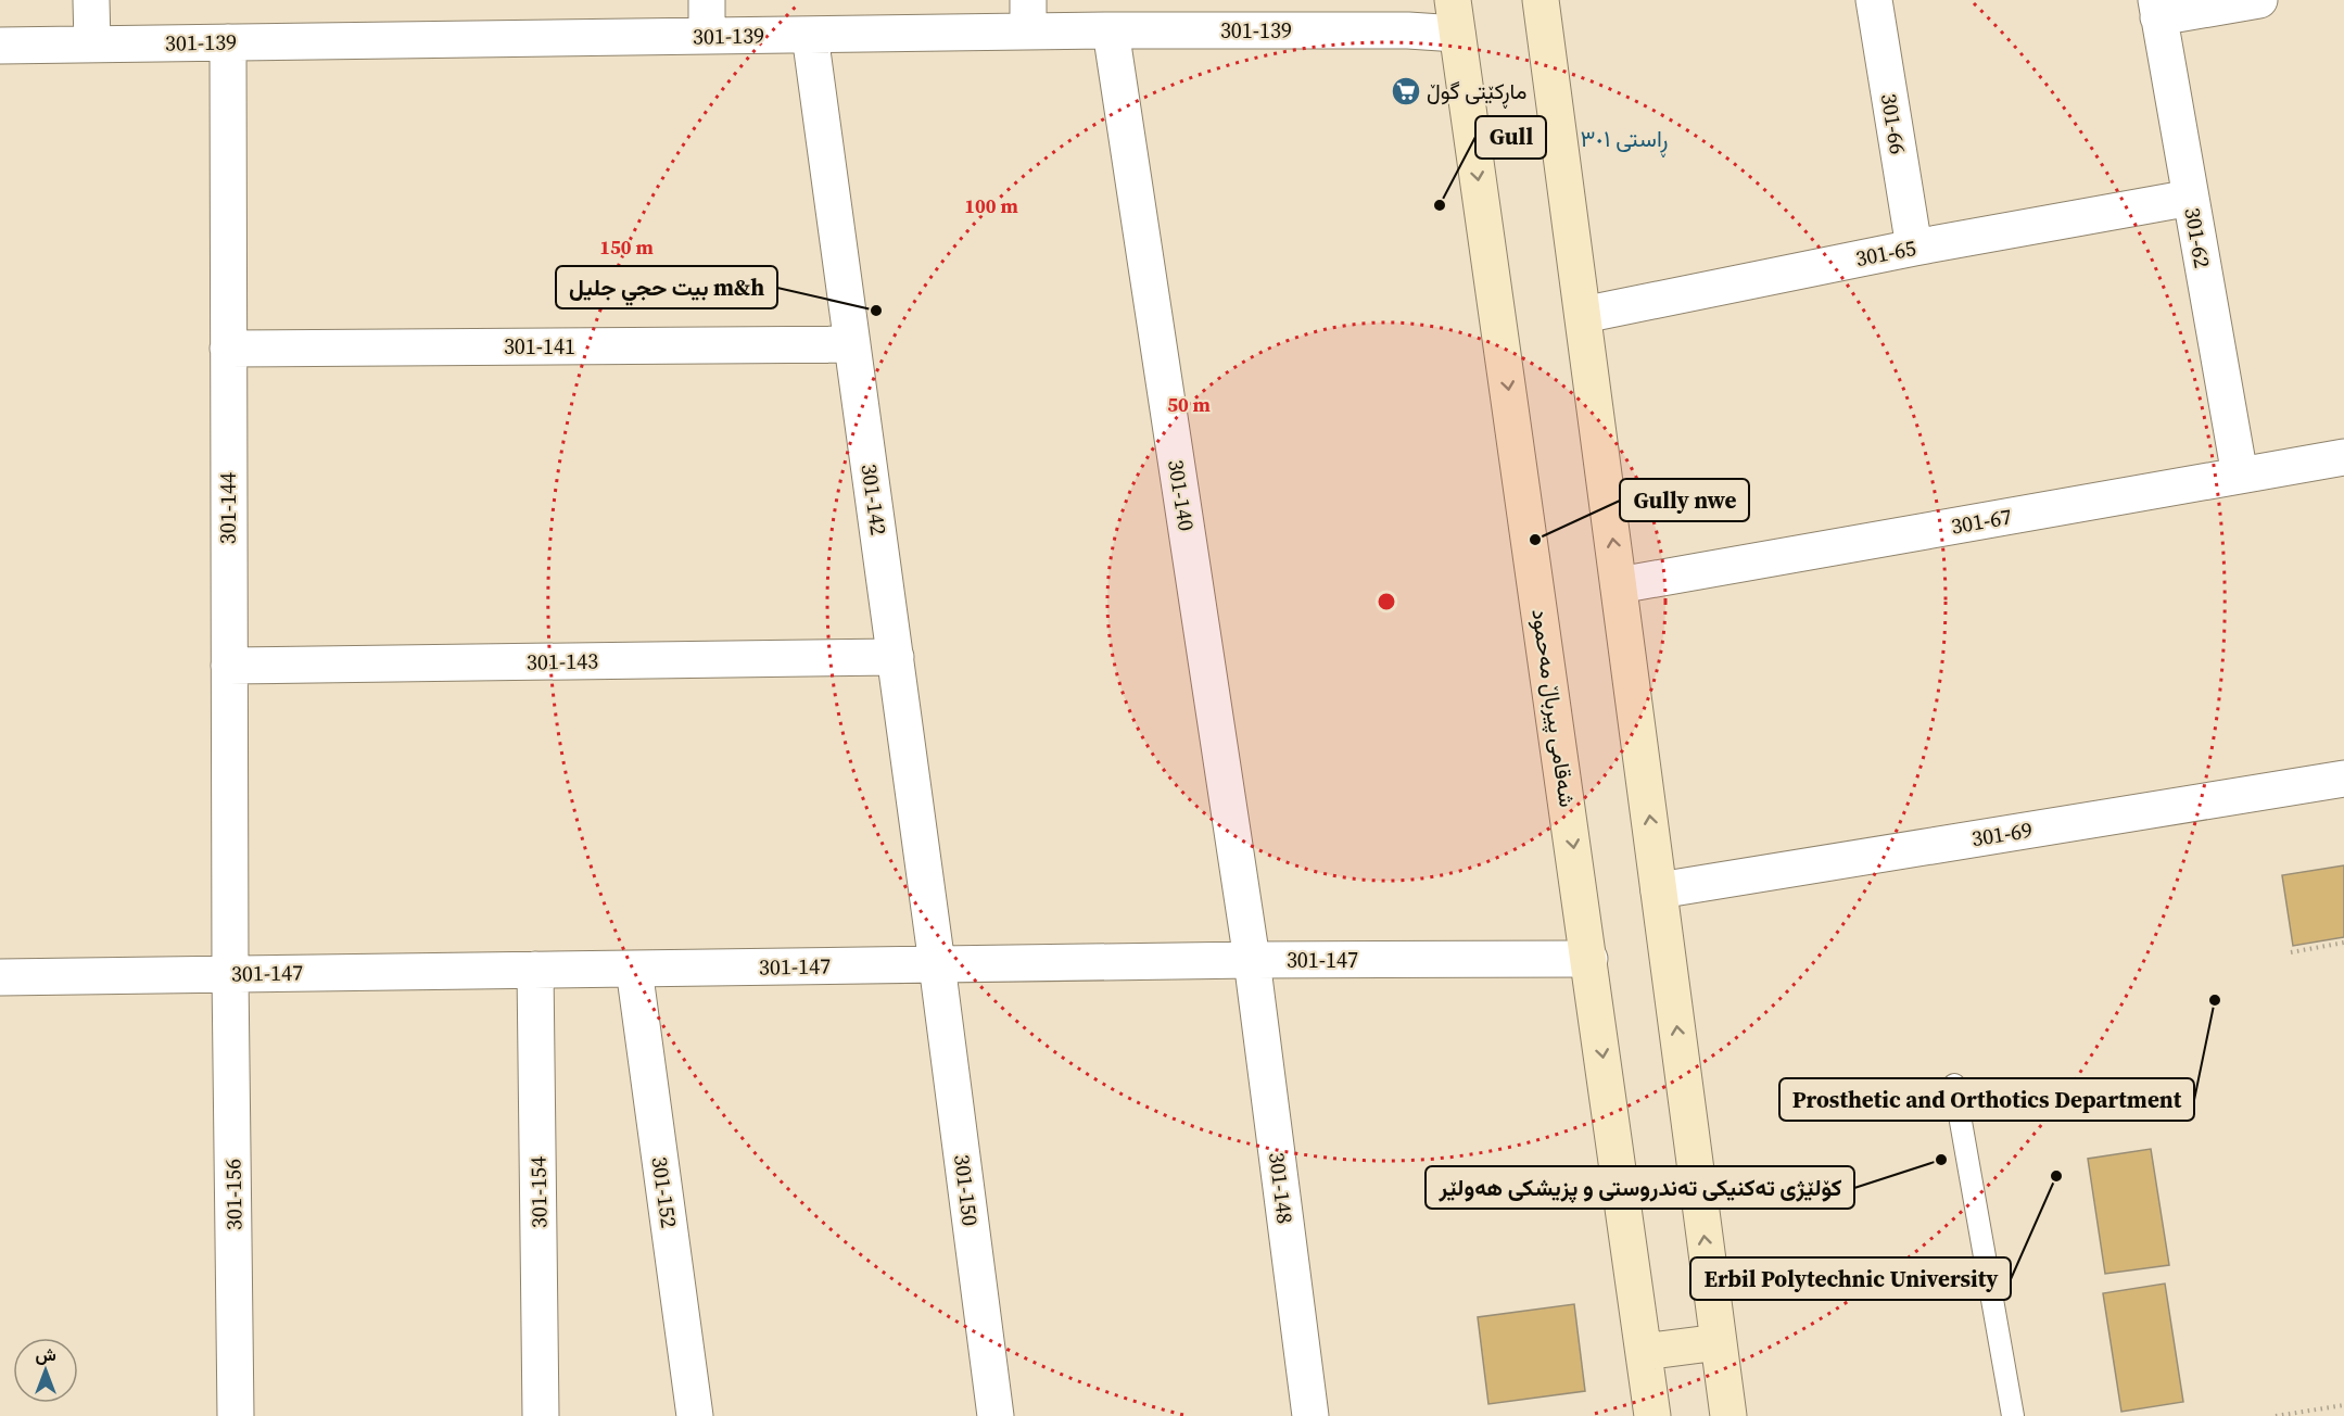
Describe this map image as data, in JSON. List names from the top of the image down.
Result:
{
  "streets": {
    "main road": ["شەقامی پیرباڵ مەحمود"],
    "street": [
      "301-139",
      "301-66",
      "301-62",
      "301-65",
      "301-141",
      "301-140",
      "301-142",
      "301-144",
      "301-67",
      "301-143",
      "301-69",
      "301-147",
      "301-148",
      "301-150",
      "301-154",
      "301-152",
      "301-156"
    ]
  },
  "crossings": [
    ["301-139", "301-140"],
    ["301-139", "301-142"],
    ["301-139", "301-144"],
    ["301-139", "شەقامی پیرباڵ مەحمود"],
    ["301-66", "301-65"],
    ["301-62", "301-65"],
    ["301-62", "301-67"],
    ["301-141", "301-142"],
    ["301-141", "301-144"],
    ["301-140", "301-147"],
    ["301-140", "301-148"],
    ["301-142", "301-143"],
    ["301-142", "301-147"],
    ["301-142", "301-150"],
    ["301-144", "301-143"],
    ["301-144", "301-147"],
    ["301-144", "301-156"],
    ["شەقامی پیرباڵ مەحمود", "301-147"],
    ["301-147", "301-148"],
    ["301-147", "301-150"],
    ["301-147", "301-154"],
    ["301-147", "301-152"],
    ["301-147", "301-156"]
  ],
  "districts": ["ڕاستی ٣٠١"],
  "places": {
    "supermarket": ["ماڕکێتی گوڵ"],
    "other": [
      "Gull",
      "بيت حجي جليل m&h",
      "Gully nwe",
      "Prosthetic and Orthotics Department",
      "کۆلێژی تەکنیکی تەندروستی و پزیشکی هەولێر",
      "Erbil Polytechnic University"
    ]
  },
  "north": "top",
  "rings": ["100 m", "150 m", "50 m"]
}
